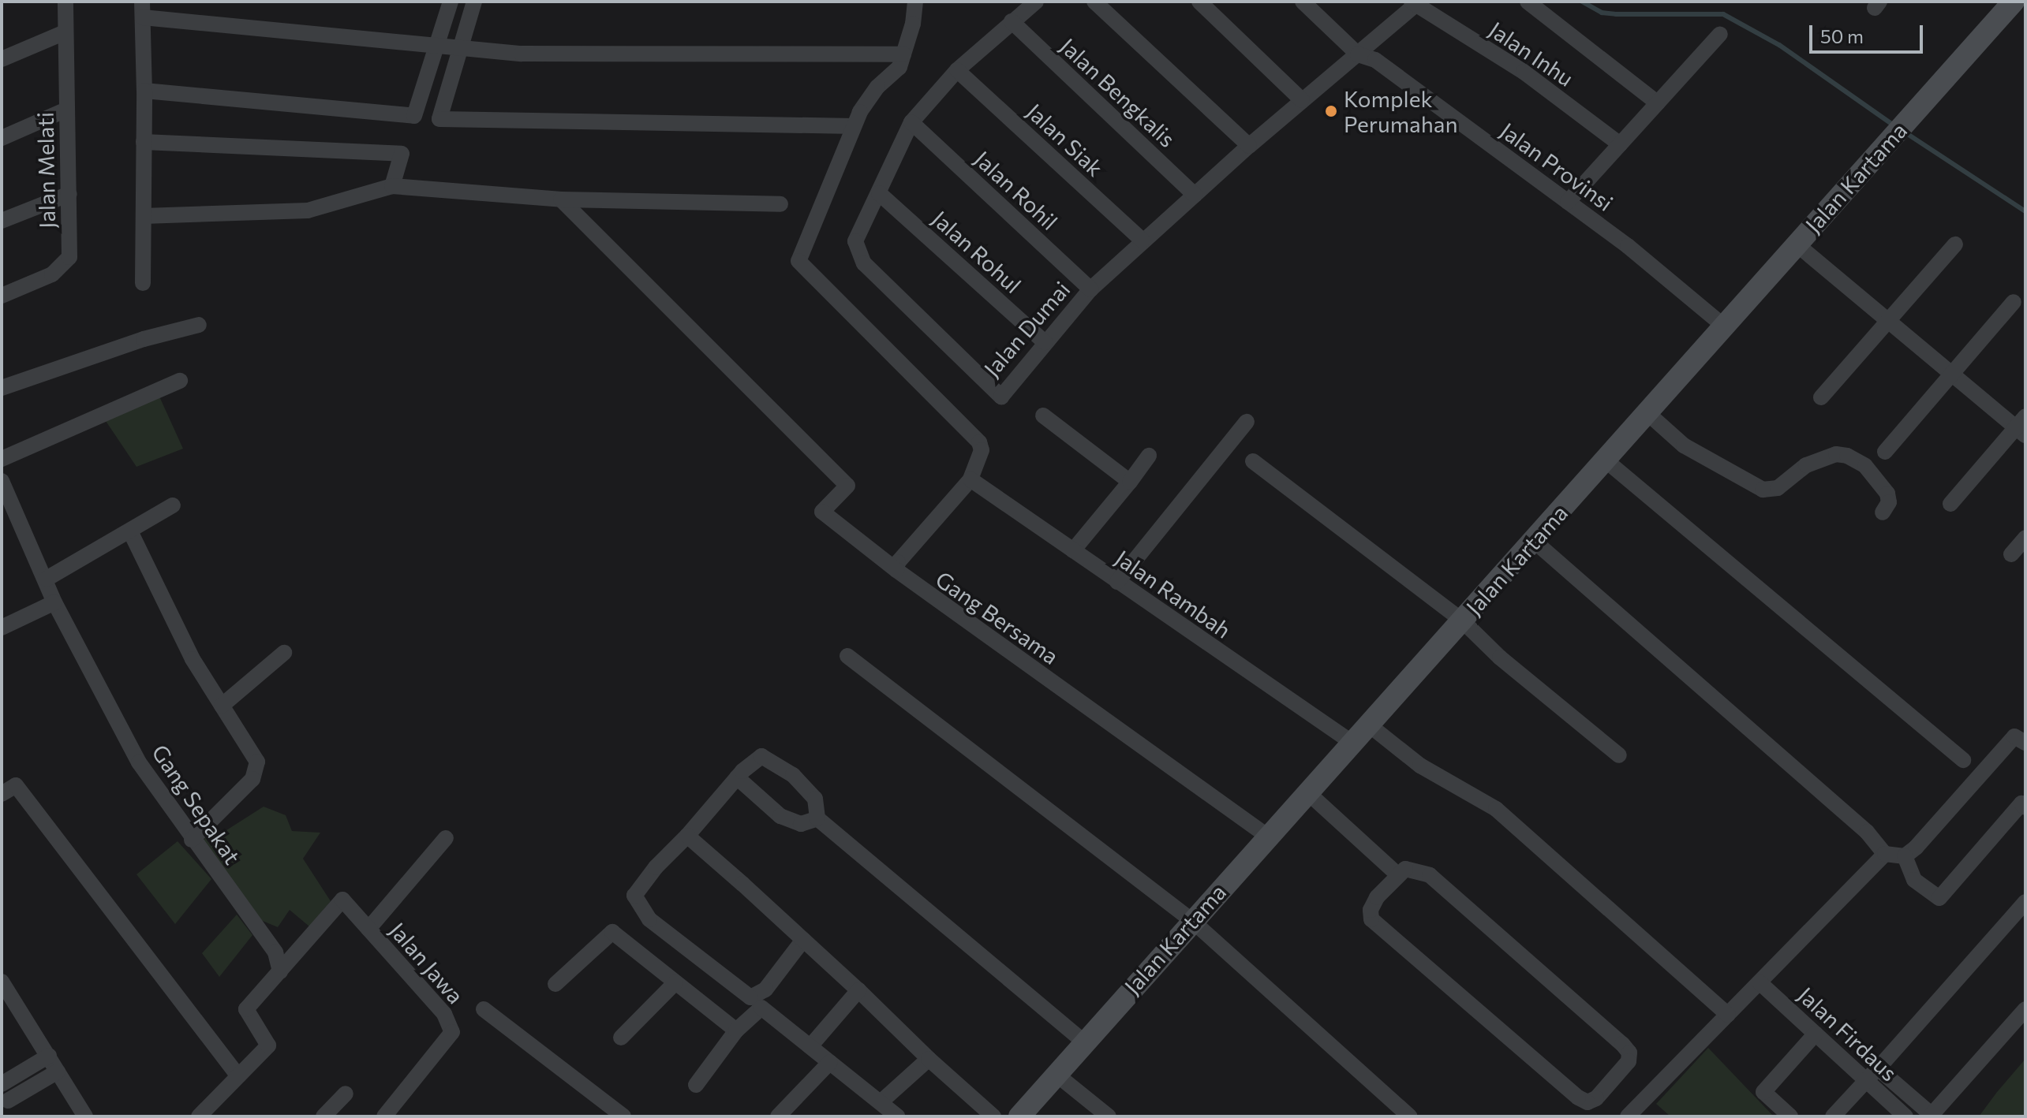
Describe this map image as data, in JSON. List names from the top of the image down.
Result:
{
  "streets": {
    "main road": ["Jalan Kartama"],
    "street": [
      "Jalan Inhu",
      "Jalan Bengkalis",
      "Jalan Siak",
      "Jalan Provinsi",
      "Jalan Melati",
      "Jalan Rohil",
      "Jalan Rohul",
      "Jalan Dumai",
      "Jalan Rambah",
      "Gang Bersama",
      "Gang Sepakat",
      "Jalan Jawa",
      "Jalan Firdaus"
    ]
  },
  "crossings": [
    ["Jalan Inhu", "Jalan Dumai"],
    ["Jalan Bengkalis", "Jalan Dumai"],
    ["Jalan Siak", "Jalan Dumai"],
    ["Jalan Provinsi", "Jalan Kartama"],
    ["Jalan Provinsi", "Jalan Dumai"],
    ["Jalan Kartama", "Jalan Rambah"],
    ["Jalan Kartama", "Gang Bersama"],
    ["Jalan Rohil", "Jalan Dumai"],
    ["Jalan Rohul", "Jalan Dumai"],
    ["Gang Sepakat", "Jalan Jawa"]
  ],
  "places": ["Komplek Perumahan"],
  "scale_bar": "50 m"
}
